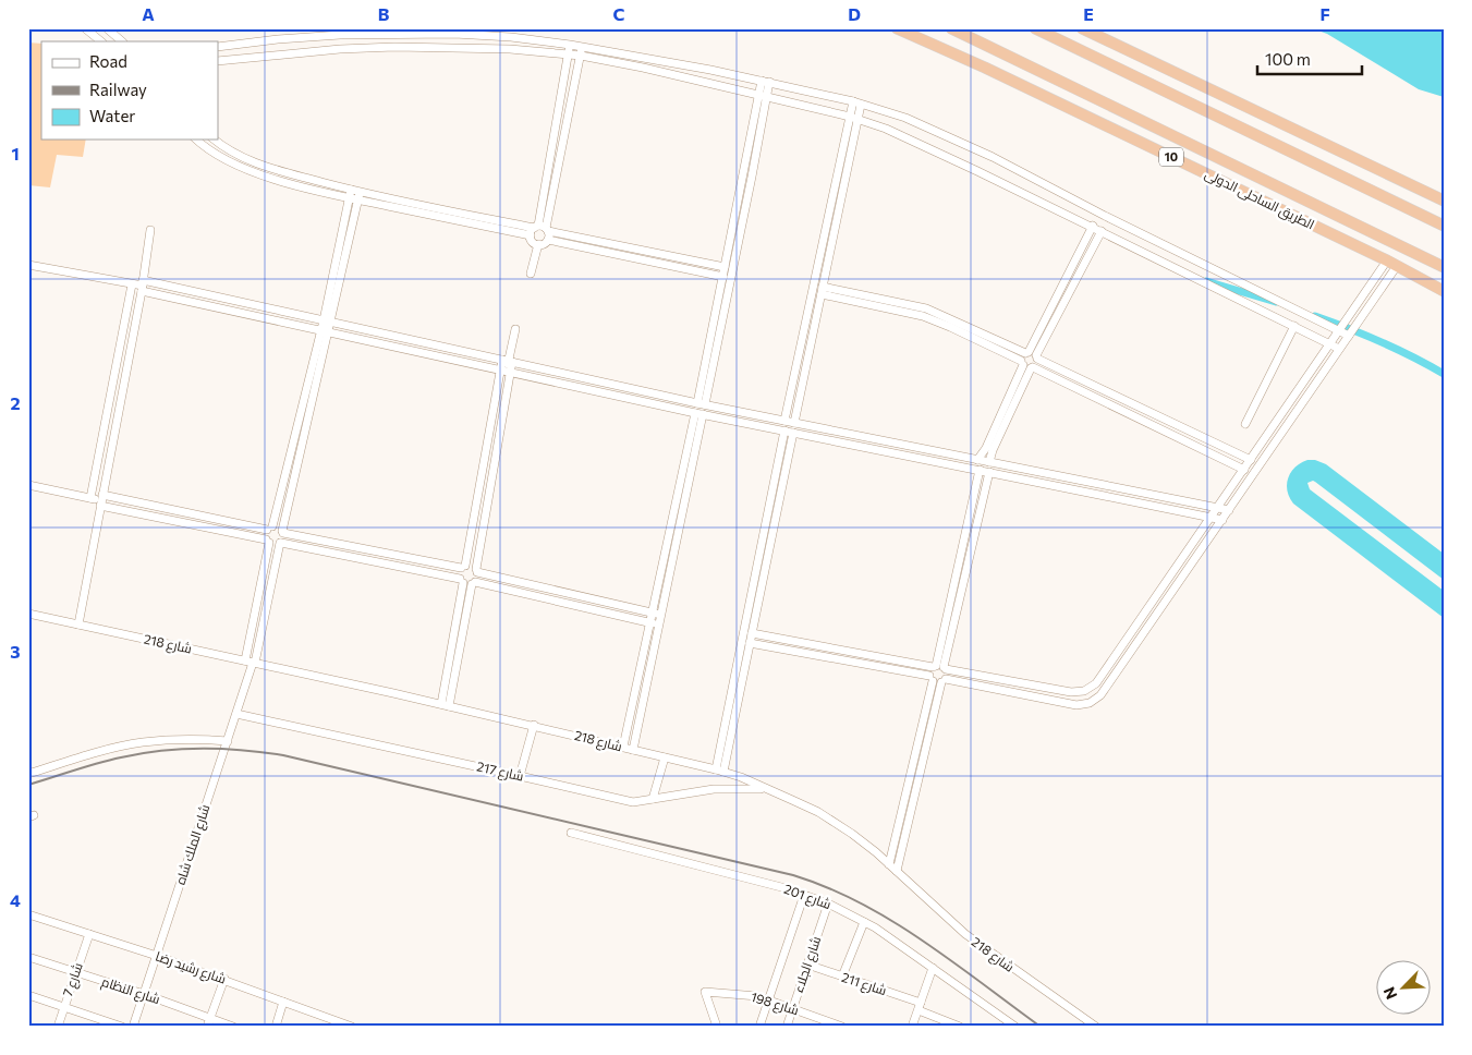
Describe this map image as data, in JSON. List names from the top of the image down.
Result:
{
  "streets": {
    "highway": ["10", "الطريق الساحلى الدولى"],
    "street": [
      "شارع 218",
      "شارع 217",
      "شارع الملك شاه",
      "شارع 201",
      "شارع الجلاء",
      "شارع رشيد رضا",
      "شارع 7",
      "شارع 211",
      "شارع النظام",
      "شارع 198"
    ]
  },
  "crossings": [
    ["شارع 218", "شارع 217"],
    ["شارع 218", "شارع الملك شاه"],
    ["شارع 217", "شارع الملك شاه"],
    ["شارع الملك شاه", "شارع رشيد رضا"],
    ["شارع الملك شاه", "شارع النظام"],
    ["شارع 201", "شارع الجلاء"],
    ["شارع الجلاء", "شارع 211"],
    ["شارع الجلاء", "شارع 198"],
    ["شارع رشيد رضا", "شارع 7"],
    ["شارع 7", "شارع النظام"]
  ],
  "legend": ["Road", "Railway", "Water"],
  "scale_bar": "100 m",
  "north": "bottom left",
  "grid": {
    "columns": [
      "A",
      "B",
      "C",
      "D",
      "E",
      "F"
    ],
    "rows": [
      "1",
      "2",
      "3",
      "4"
    ]
  }
}
